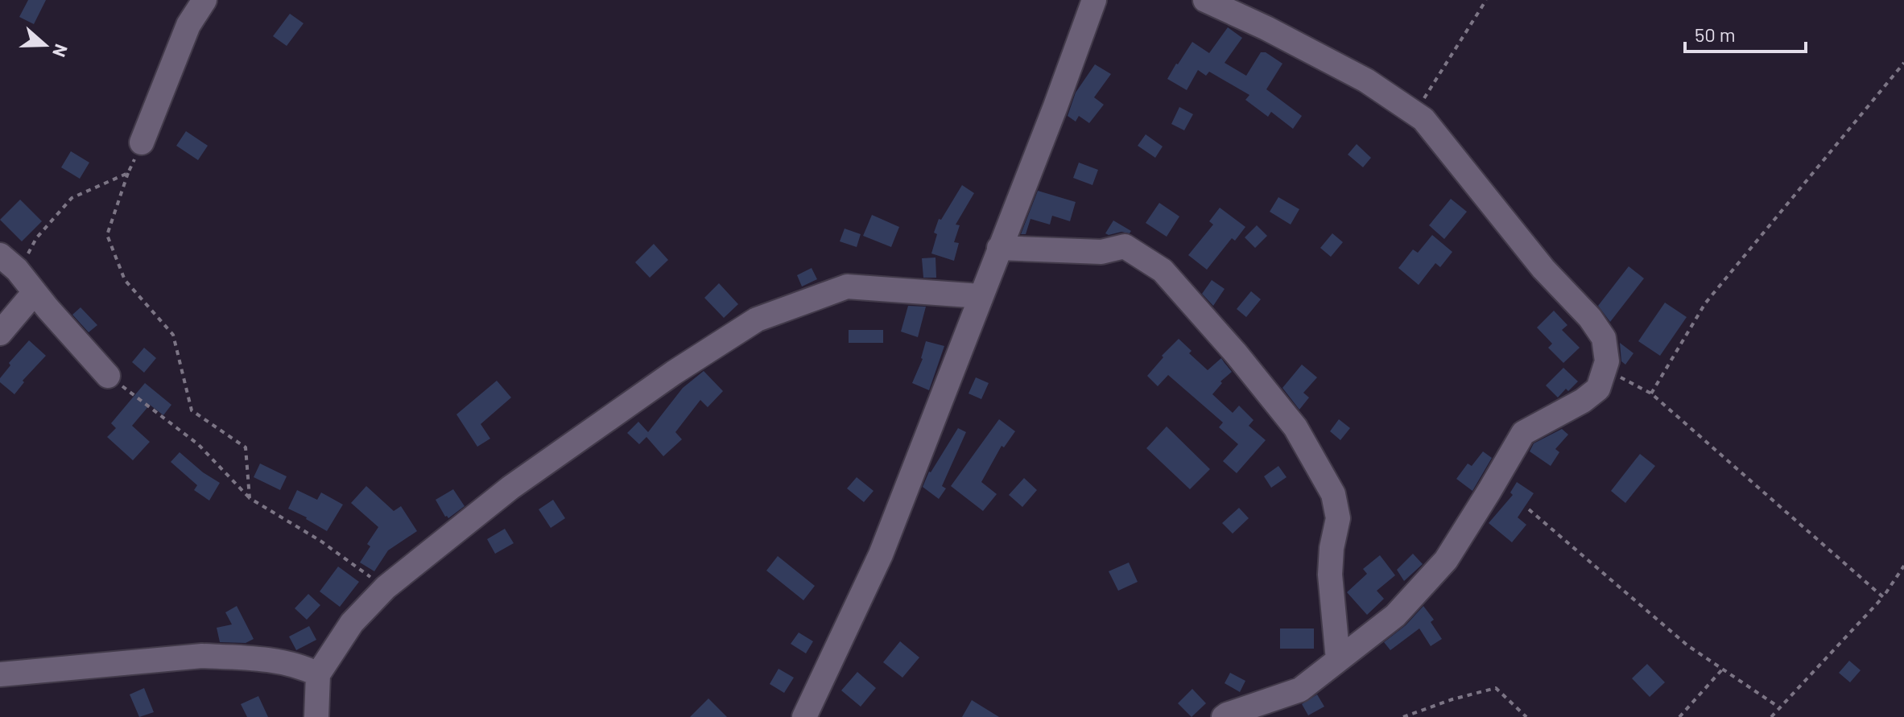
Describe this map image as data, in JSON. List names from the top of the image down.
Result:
{
  "scale_bar": "50 m",
  "north": "right"
}
